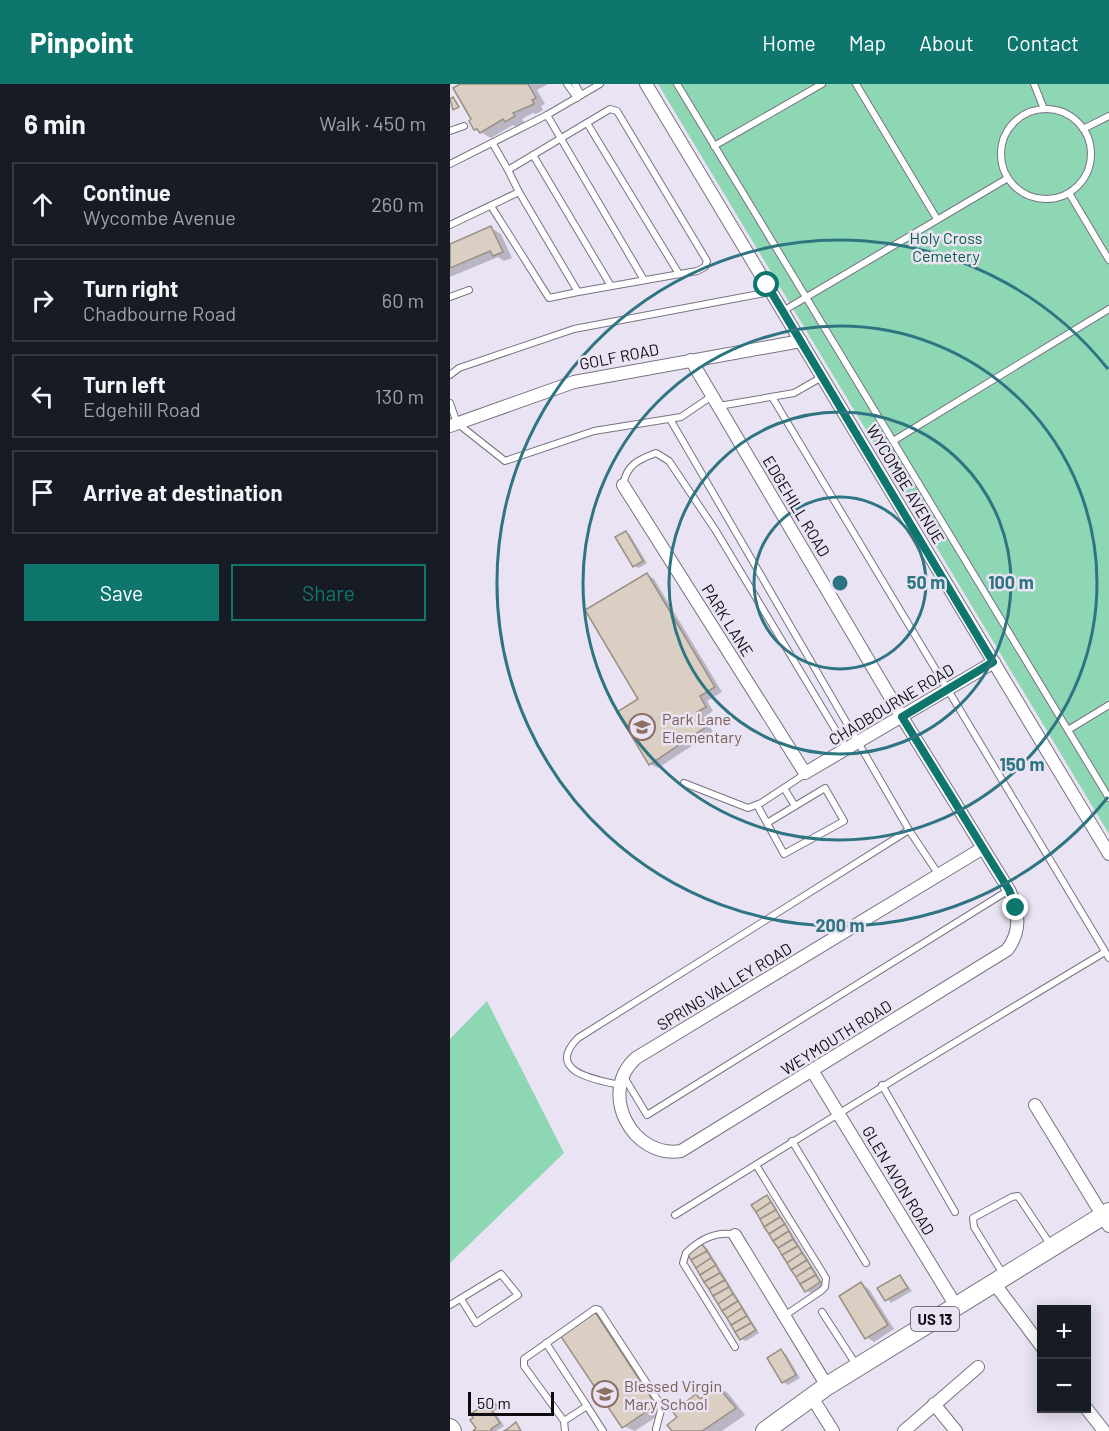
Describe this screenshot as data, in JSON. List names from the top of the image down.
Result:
{
  "streets": {
    "main road": ["US 13"],
    "street": [
      "GOLF ROAD",
      "WYCOMBE AVENUE",
      "EDGEHILL ROAD",
      "PARK LANE",
      "CHADBOURNE ROAD",
      "SPRING VALLEY ROAD",
      "WEYMOUTH ROAD",
      "GLEN AVON ROAD"
    ]
  },
  "crossings": [
    ["GOLF ROAD", "WYCOMBE AVENUE"],
    ["GOLF ROAD", "EDGEHILL ROAD"],
    ["WYCOMBE AVENUE", "CHADBOURNE ROAD"],
    ["EDGEHILL ROAD", "CHADBOURNE ROAD"],
    ["EDGEHILL ROAD", "SPRING VALLEY ROAD"],
    ["EDGEHILL ROAD", "WEYMOUTH ROAD"],
    ["PARK LANE", "CHADBOURNE ROAD"],
    ["SPRING VALLEY ROAD", "WEYMOUTH ROAD"],
    ["WEYMOUTH ROAD", "GLEN AVON ROAD"],
    ["GLEN AVON ROAD", "US 13"]
  ],
  "parks": ["Holy Cross Cemetery"],
  "places": {
    "school or university": ["Park Lane Elementary", "Blessed Virgin Mary School"]
  },
  "scale_bar": "50 m",
  "page": {
    "header": "Pinpoint",
    "nav": [
      "Home",
      "Map",
      "About",
      "Contact"
    ],
    "heading": ["6 min", "Walk · 450 m"],
    "list": [
      ["Continue", "Wycombe Avenue", "260 m"],
      ["Turn right", "Chadbourne Road", "60 m"],
      ["Turn left", "Edgehill Road", "130 m"],
      "Arrive at destination"
    ],
    "buttons": ["Save", "Share"],
    "map_buttons": ["+", "−"],
    "scale": "50 m"
  },
  "rings": [
    "50 m",
    "100 m",
    "150 m",
    "200 m"
  ]
}
